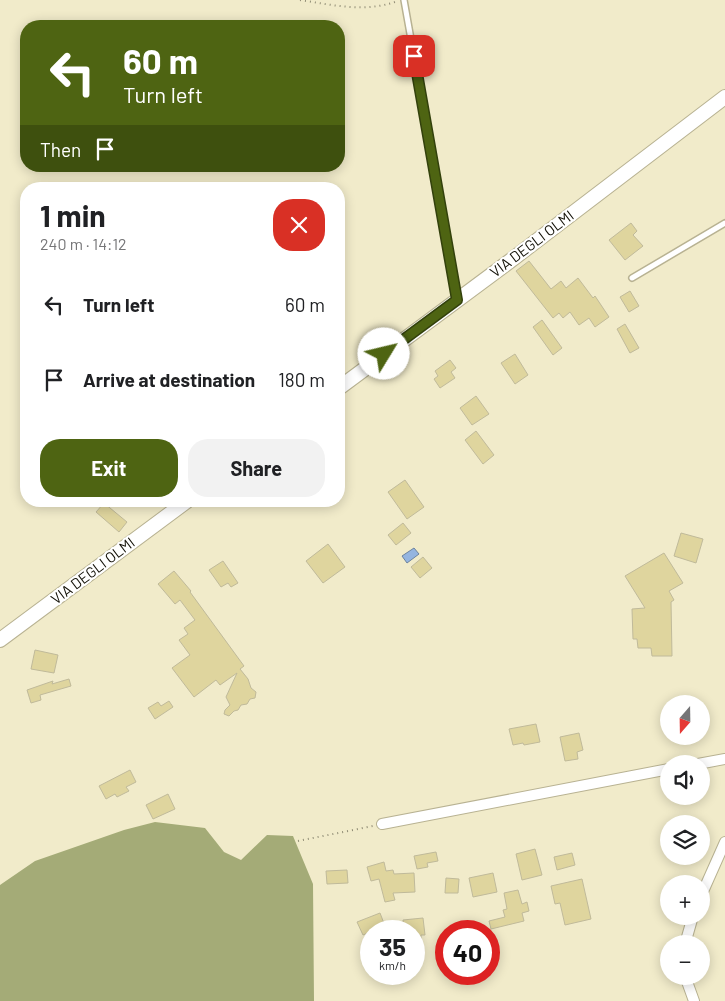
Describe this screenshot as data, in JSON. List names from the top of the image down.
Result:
{
  "streets": {
    "street": ["VIA DEGLI OLMI"]
  },
  "north": "bottom",
  "page": {
    "turn": ["60 m", "Turn left"],
    "then": "Then",
    "heading": ["1 min", "240 m · 14:12"],
    "list": [
      {
        "name": "Turn left",
        "value": "60 m"
      },
      {
        "name": "Arrive at destination",
        "value": "180 m"
      }
    ],
    "buttons": ["Exit", "Share"],
    "map_buttons": ["+", "−"],
    "speed": "35 km/h",
    "limit": "40"
  }
}
